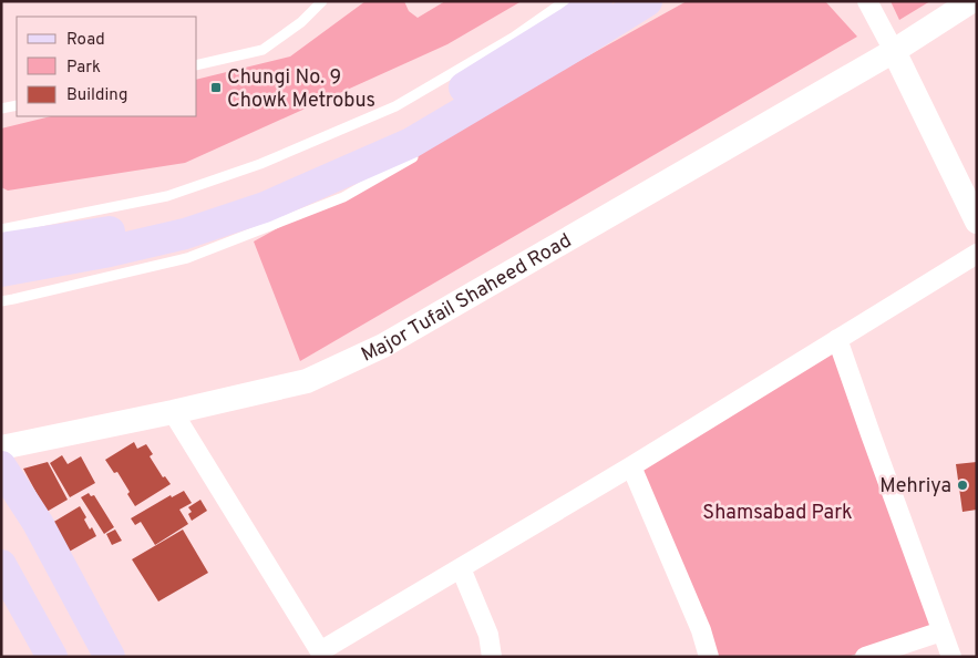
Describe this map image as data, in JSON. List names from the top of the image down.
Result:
{
  "streets": {
    "street": ["Major Tufail Shaheed Road"]
  },
  "parks": ["Shamsabad Park"],
  "places": {
    "transit": ["Chungi No. 9 Chowk Metrobus"],
    "other": ["Mehriya"]
  },
  "legend": ["Road", "Park", "Building"]
}
